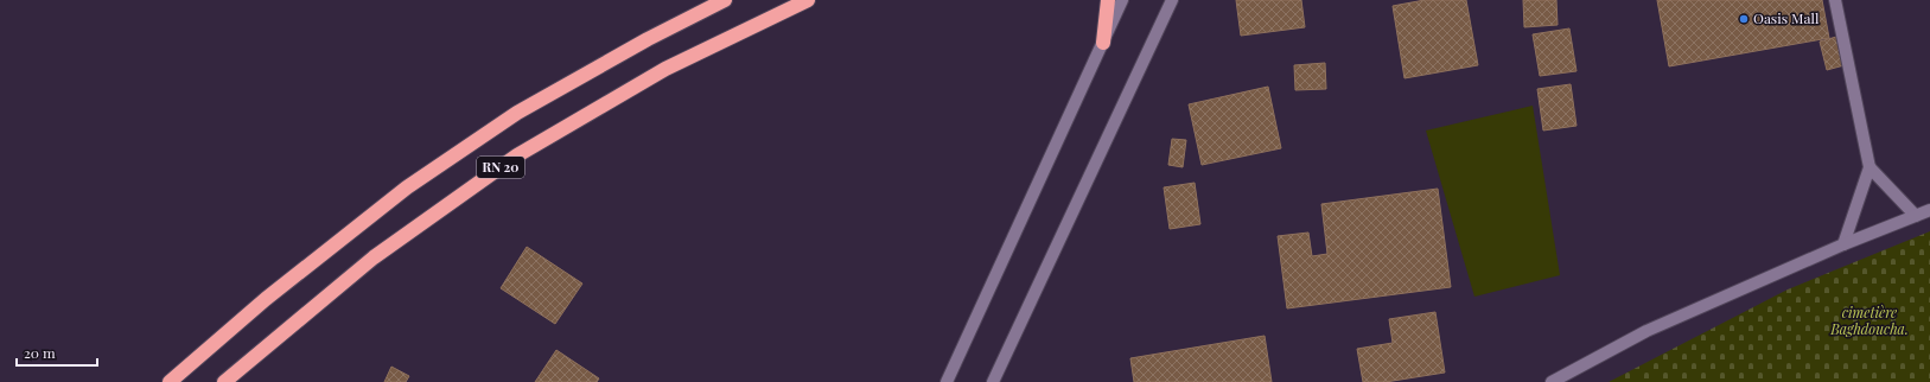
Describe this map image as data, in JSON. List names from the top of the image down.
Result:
{
  "streets": {
    "highway": ["RN 20"]
  },
  "parks": ["cimetière Baghdoucha."],
  "places": ["Oasis Mall"],
  "scale_bar": "20 m"
}
